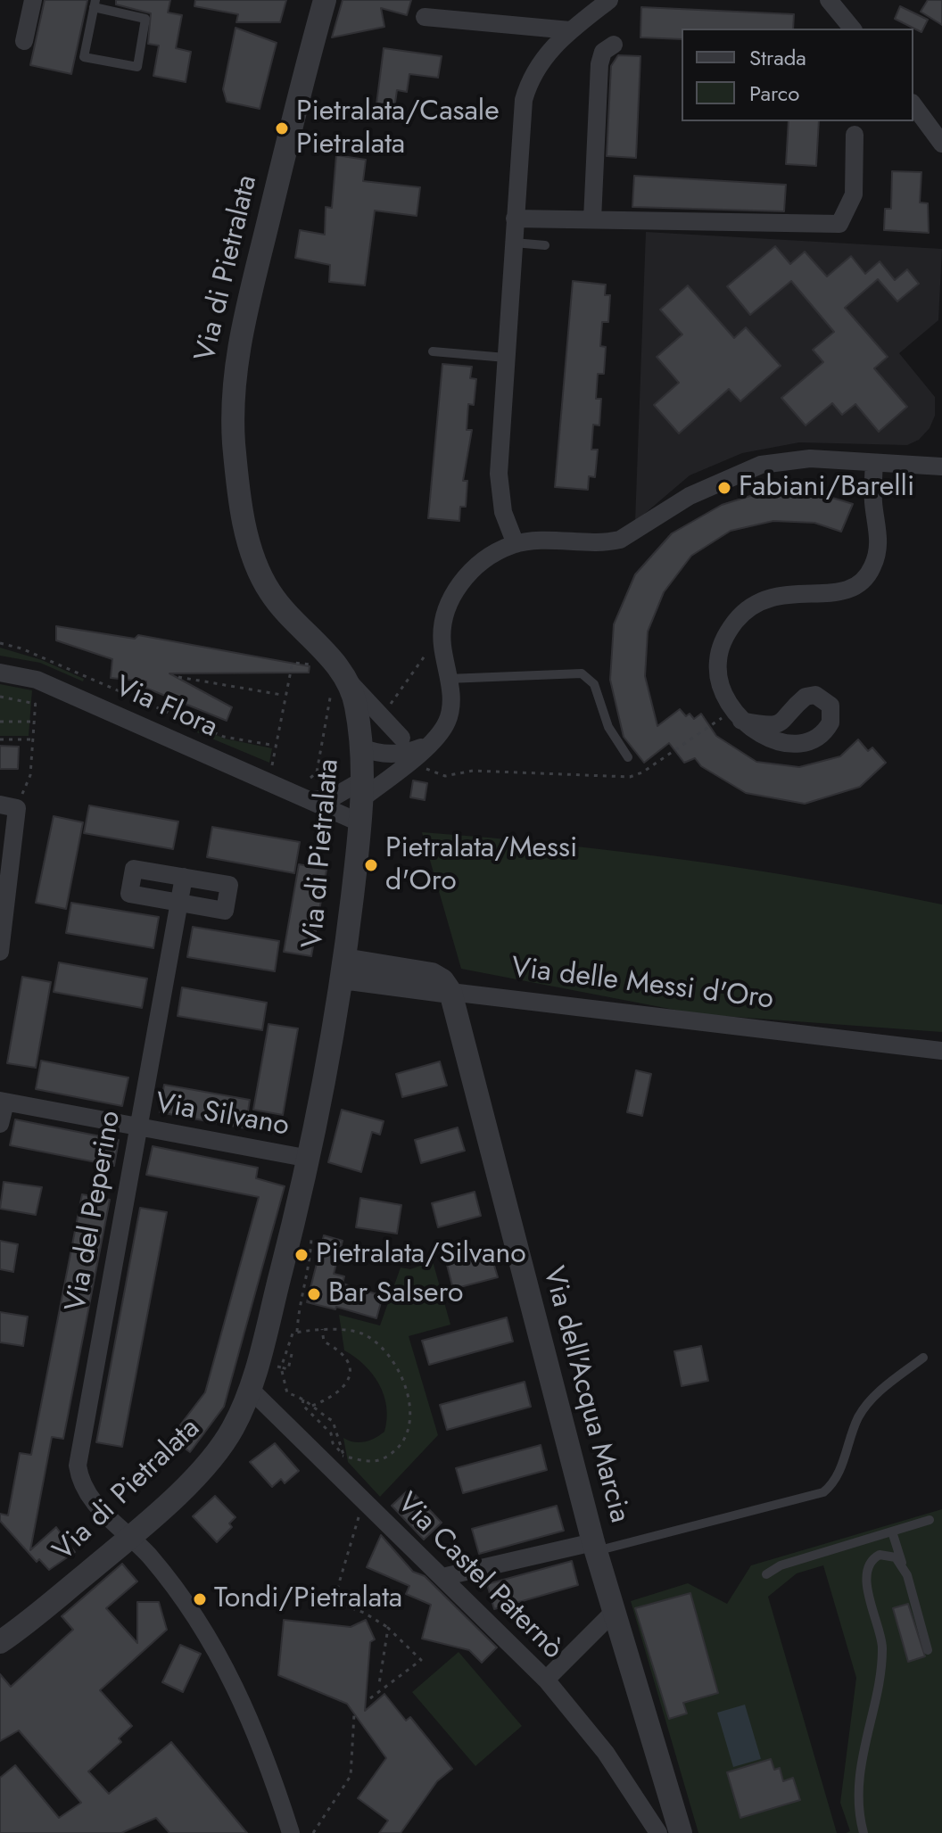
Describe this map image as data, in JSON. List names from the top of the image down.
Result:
{
  "streets": {
    "street": [
      "Via di Pietralata",
      "Via Flora",
      "Via delle Messi d'Oro",
      "Via Silvano",
      "Via del Peperino",
      "Via dell'Acqua Marcia",
      "Via Castel Paternò"
    ]
  },
  "crossings": [
    ["Via di Pietralata", "Via Flora"],
    ["Via di Pietralata", "Via Silvano"],
    ["Via di Pietralata", "Via del Peperino"],
    ["Via di Pietralata", "Via Castel Paternò"],
    ["Via delle Messi d'Oro", "Via dell'Acqua Marcia"],
    ["Via Silvano", "Via del Peperino"]
  ],
  "places": [
    "Pietralata/Casale Pietralata",
    "Fabiani/Barelli",
    "Pietralata/Messi d'Oro",
    "Pietralata/Silvano",
    "Bar Salsero",
    "Tondi/Pietralata"
  ],
  "legend": ["Strada", "Parco"]
}
